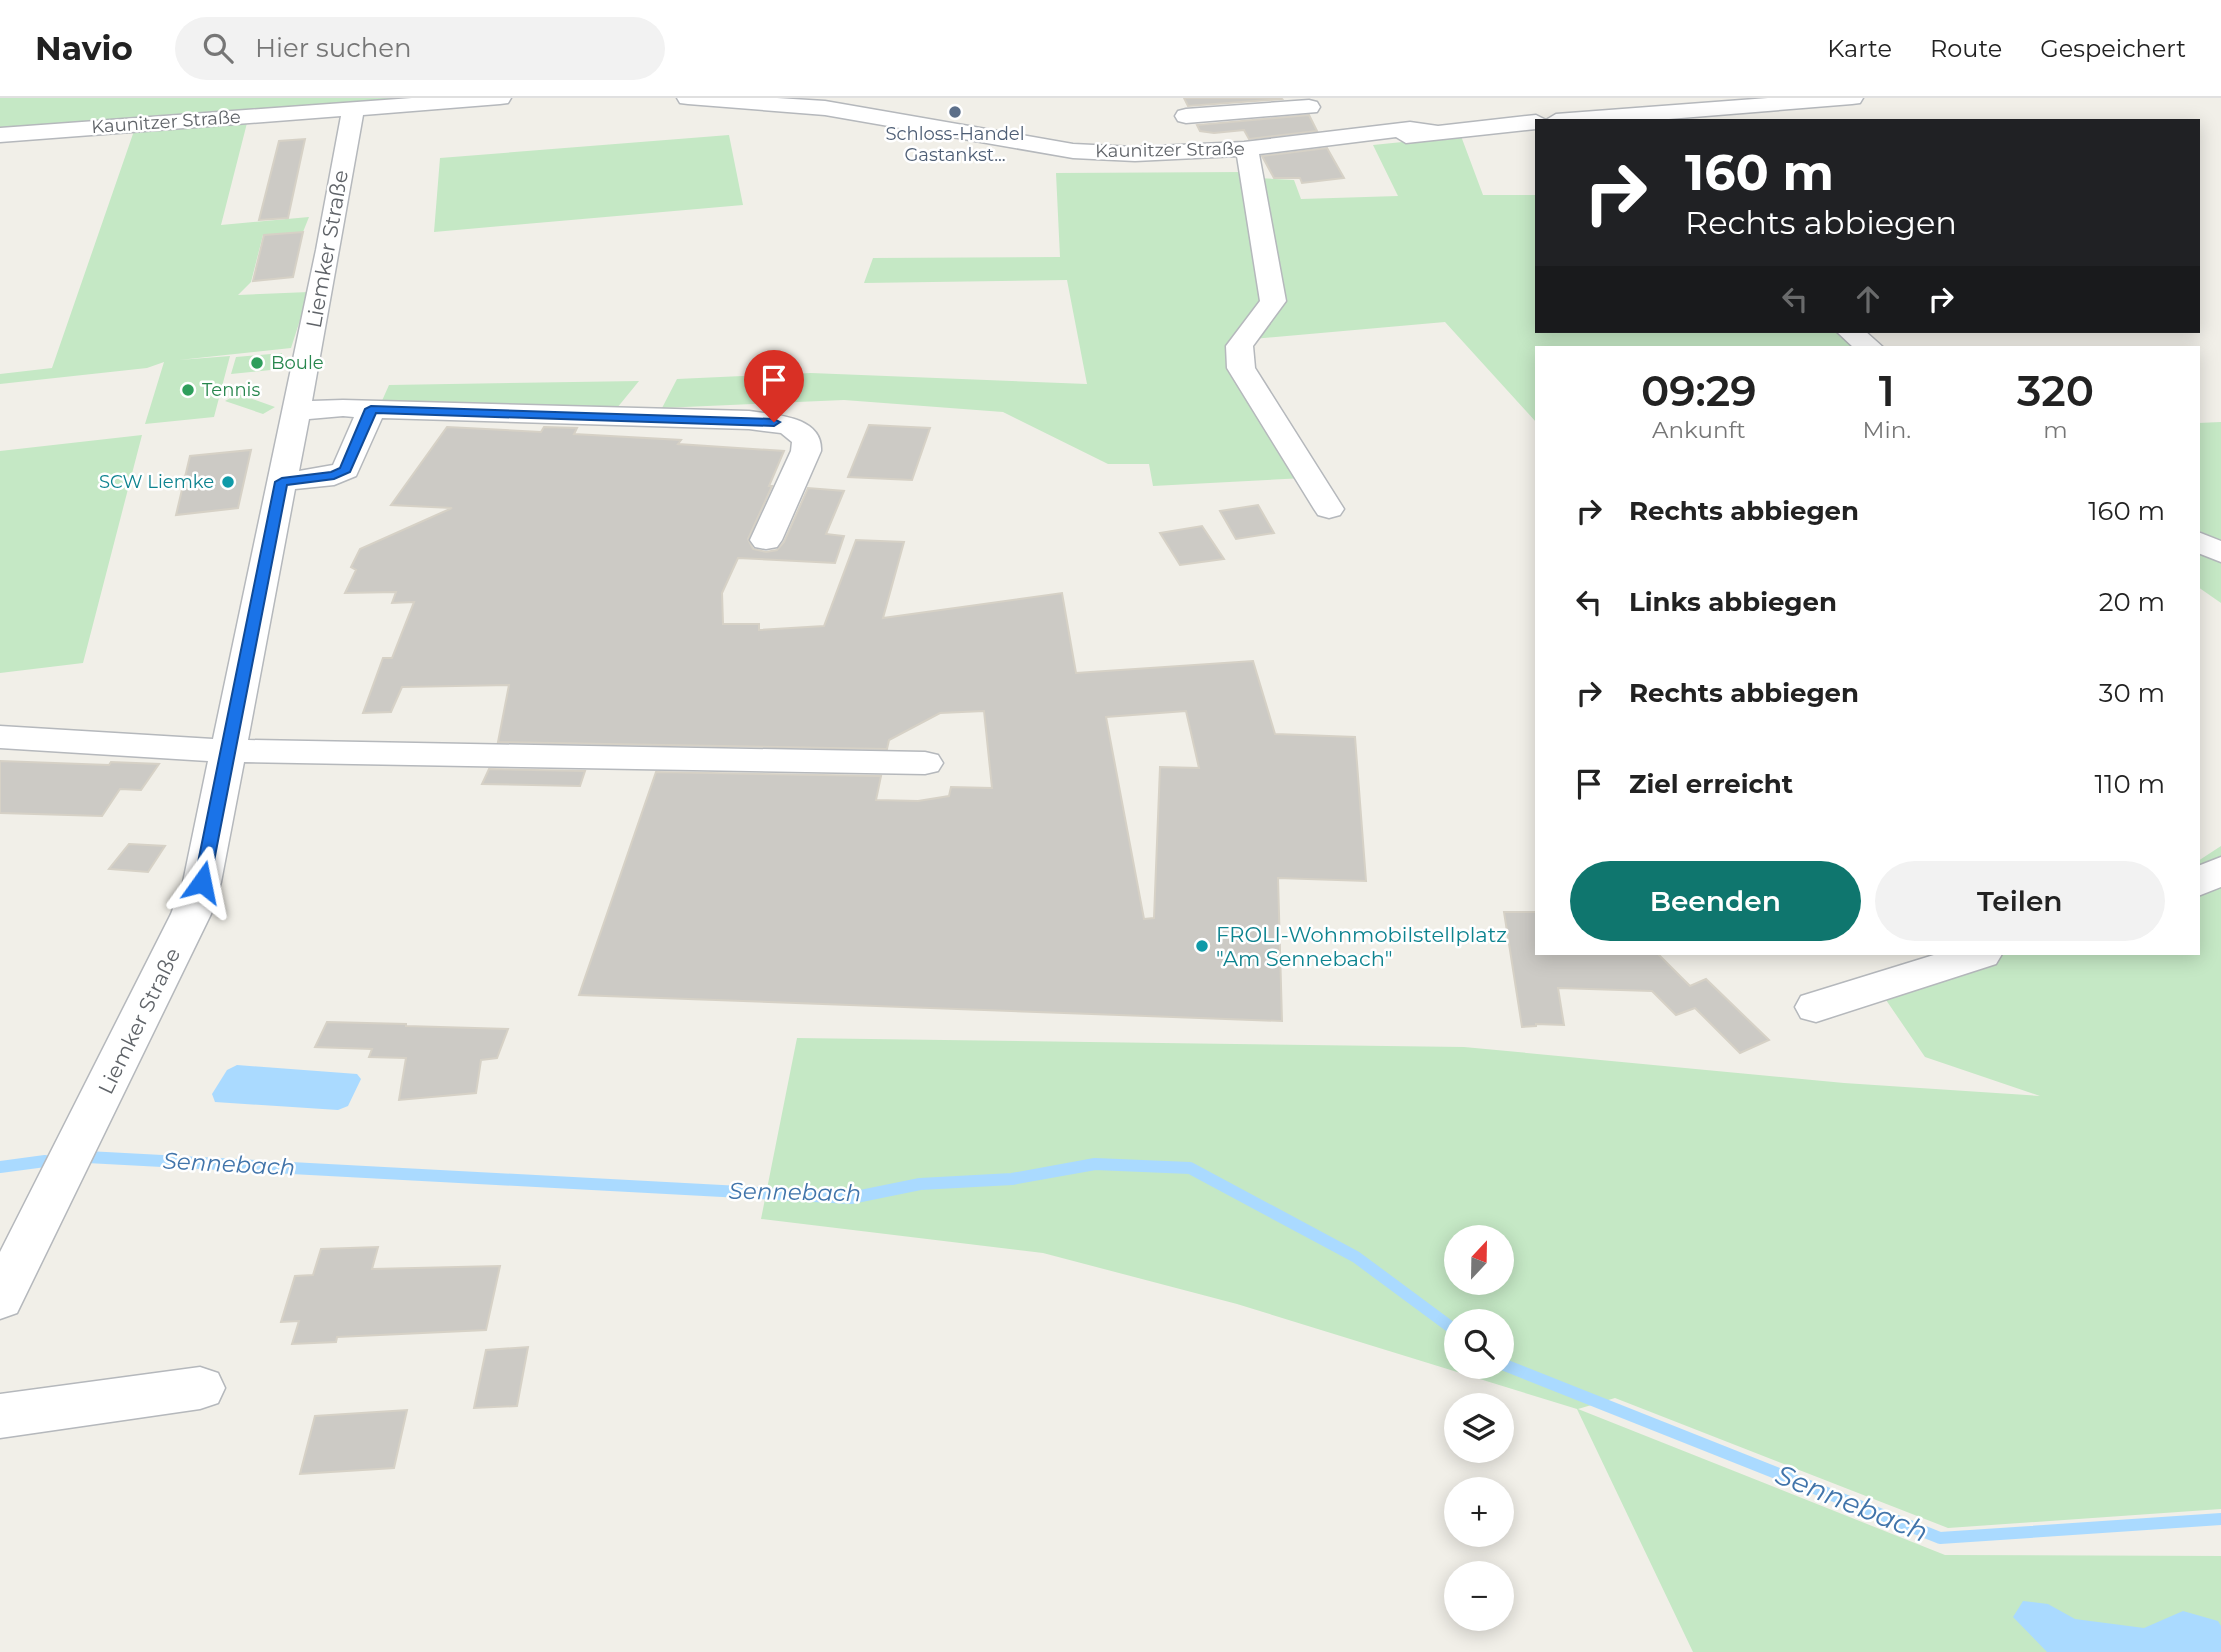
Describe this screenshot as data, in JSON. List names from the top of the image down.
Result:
{
  "streets": {
    "street": ["Kaunitzer Straße", "Liemker Straße"]
  },
  "crossings": [
    ["Kaunitzer Straße", "Liemker Straße"]
  ],
  "water": ["Sennebach"],
  "places": [
    "Schloss-Handel Gastankst...",
    "Boule",
    "Tennis",
    "SCW Liemke",
    "FROLI-Wohnmobilstellplatz \"Am Sennebach\""
  ],
  "north": "top",
  "page": {
    "header": "Navio",
    "search": "Hier suchen",
    "nav": ["Karte", "Route", "Gespeichert"],
    "turn": ["160 m", "Rechts abbiegen"],
    "eta": [
      "09:29",
      "Ankunft",
      "1",
      "Min.",
      "320",
      "m"
    ],
    "list": [
      {
        "name": "Rechts abbiegen",
        "value": "160 m"
      },
      {
        "name": "Links abbiegen",
        "value": "20 m"
      },
      {
        "name": "Rechts abbiegen",
        "value": "30 m"
      },
      {
        "name": "Ziel erreicht",
        "value": "110 m"
      }
    ],
    "buttons": ["Beenden", "Teilen"],
    "map_buttons": ["+", "−"]
  }
}
